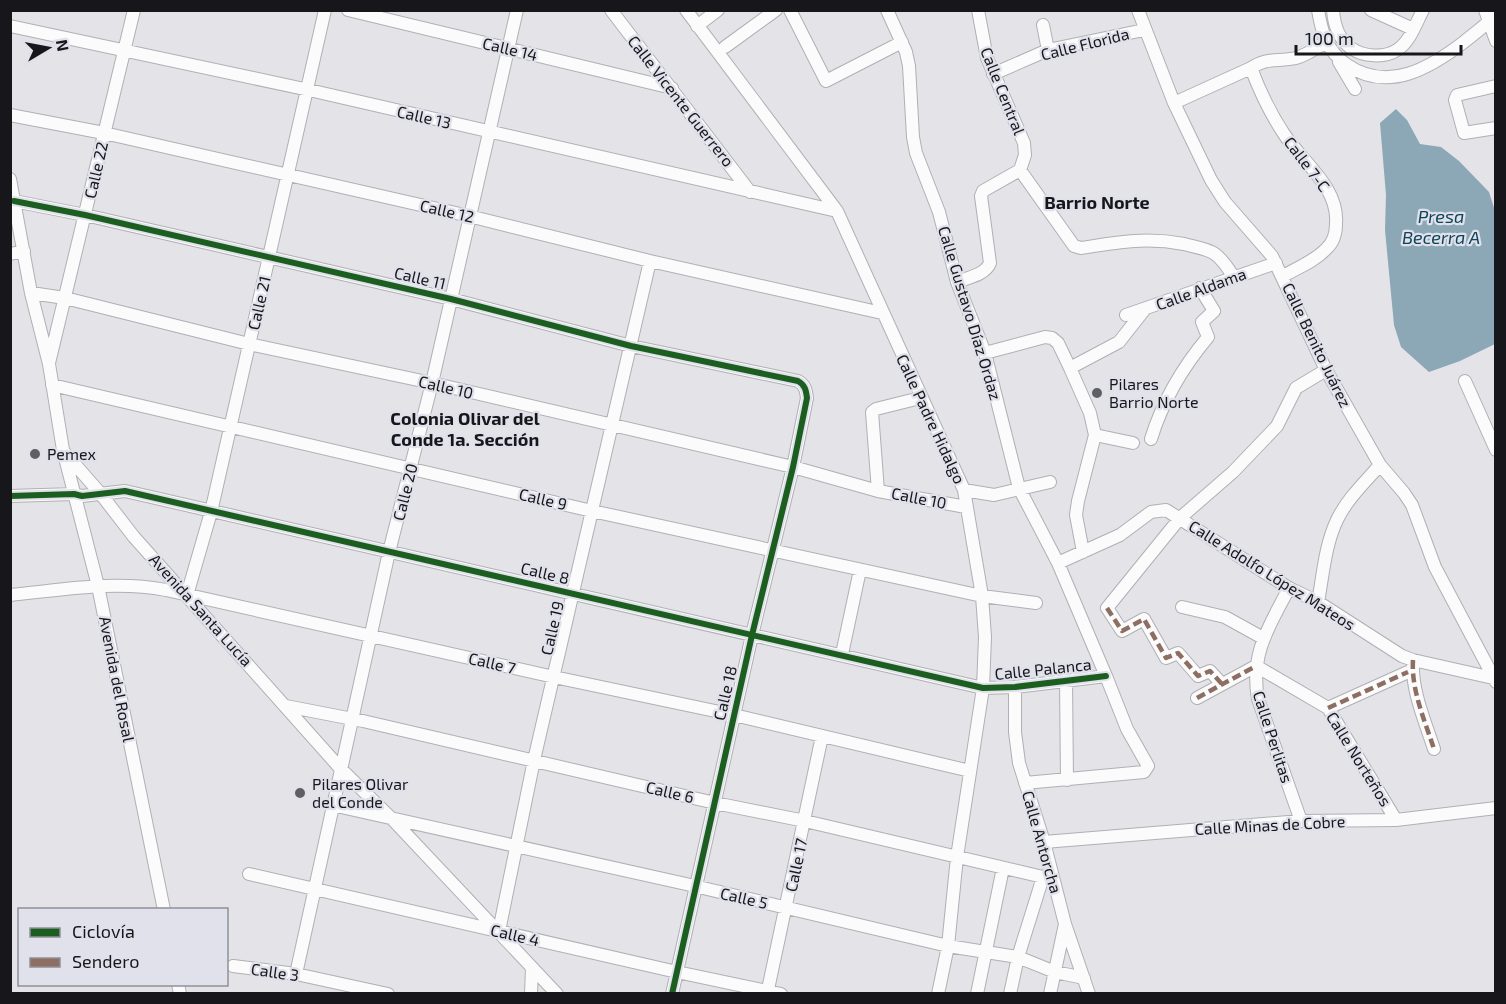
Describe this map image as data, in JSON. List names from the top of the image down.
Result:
{
  "streets": {
    "street": [
      "Calle Florida",
      "Calle 14",
      "Calle Central",
      "Calle Vicente Guerrero",
      "Calle 13",
      "Calle 7-C",
      "Calle 22",
      "Calle 12",
      "Calle 11",
      "Calle Aldama",
      "Calle 21",
      "Calle Gustavo Díaz Ordaz",
      "Calle Benito Juárez",
      "Calle 10",
      "Calle Padre Hidalgo",
      "Calle 20",
      "Calle 9",
      "Calle 8",
      "Calle Adolfo López Mateos",
      "Avenida Santa Lucía",
      "Calle 19",
      "Calle 7",
      "Calle Palanca",
      "Avenida del Rosal",
      "Calle 18",
      "Calle Perlitas",
      "Calle Norteños",
      "Calle 6",
      "Calle Minas de Cobre",
      "Calle Antorcha",
      "Calle 17",
      "Calle 5",
      "Calle 4",
      "Calle 3"
    ]
  },
  "crossings": [
    ["Calle Florida", "Calle Central"],
    ["Calle Florida", "Calle Benito Juárez"],
    ["Calle 14", "Calle Vicente Guerrero"],
    ["Calle 14", "Calle 20"],
    ["Calle Vicente Guerrero", "Calle 13"],
    ["Calle 13", "Calle 22"],
    ["Calle 13", "Calle 21"],
    ["Calle 13", "Calle Padre Hidalgo"],
    ["Calle 13", "Calle 20"],
    ["Calle 7-C", "Calle Benito Juárez"],
    ["Calle 22", "Calle 12"],
    ["Calle 22", "Calle 11"],
    ["Calle 22", "Calle 10"],
    ["Calle 12", "Calle 21"],
    ["Calle 12", "Calle Padre Hidalgo"],
    ["Calle 12", "Calle 20"],
    ["Calle 12", "Calle 19"],
    ["Calle 11", "Calle 21"],
    ["Calle 11", "Calle 20"],
    ["Calle 11", "Calle 19"],
    ["Calle 11", "Calle 18"],
    ["Calle Aldama", "Calle Benito Juárez"],
    ["Calle 21", "Calle 10"],
    ["Calle 21", "Calle 9"],
    ["Calle 21", "Calle 8"],
    ["Calle 21", "Avenida Santa Lucía"],
    ["Calle 21", "Calle 7"],
    ["Calle Gustavo Díaz Ordaz", "Calle Adolfo López Mateos"],
    ["Calle Gustavo Díaz Ordaz", "Calle Palanca"],
    ["Calle Benito Juárez", "Calle Adolfo López Mateos"],
    ["Calle 10", "Calle Padre Hidalgo"],
    ["Calle 10", "Calle 20"],
    ["Calle 10", "Calle 19"],
    ["Calle 10", "Calle 18"],
    ["Calle Padre Hidalgo", "Calle 9"],
    ["Calle Padre Hidalgo", "Calle 8"],
    ["Calle Padre Hidalgo", "Calle 7"],
    ["Calle Padre Hidalgo", "Calle Palanca"],
    ["Calle Padre Hidalgo", "Calle 6"],
    ["Calle Padre Hidalgo", "Calle 5"],
    ["Calle 20", "Calle 9"],
    ["Calle 20", "Calle 8"],
    ["Calle 20", "Avenida Santa Lucía"],
    ["Calle 20", "Calle 7"],
    ["Calle 20", "Calle 6"],
    ["Calle 20", "Calle 5"],
    ["Calle 20", "Calle 4"],
    ["Calle 20", "Calle 3"],
    ["Calle 9", "Calle 19"],
    ["Calle 9", "Calle 18"],
    ["Calle 8", "Avenida Santa Lucía"],
    ["Calle 8", "Calle 19"],
    ["Calle 8", "Calle Palanca"],
    ["Calle 8", "Avenida del Rosal"],
    ["Calle 8", "Calle 18"],
    ["Calle Adolfo López Mateos", "Calle Perlitas"],
    ["Avenida Santa Lucía", "Calle 19"],
    ["Avenida Santa Lucía", "Calle 7"],
    ["Avenida Santa Lucía", "Avenida del Rosal"],
    ["Avenida Santa Lucía", "Calle 6"],
    ["Avenida Santa Lucía", "Calle 5"],
    ["Avenida Santa Lucía", "Calle 4"],
    ["Calle 19", "Calle 7"],
    ["Calle 19", "Calle 6"],
    ["Calle 19", "Calle 5"],
    ["Calle 19", "Calle 4"],
    ["Calle 7", "Avenida del Rosal"],
    ["Calle 7", "Calle 18"],
    ["Calle 7", "Calle 17"],
    ["Calle Palanca", "Calle Antorcha"],
    ["Calle 18", "Calle 6"],
    ["Calle 18", "Calle 5"],
    ["Calle 18", "Calle 4"],
    ["Calle Perlitas", "Calle Norteños"],
    ["Calle Perlitas", "Calle Minas de Cobre"],
    ["Calle Norteños", "Calle Minas de Cobre"],
    ["Calle 6", "Calle Antorcha"],
    ["Calle 6", "Calle 17"],
    ["Calle Minas de Cobre", "Calle Antorcha"],
    ["Calle Antorcha", "Calle 5"],
    ["Calle 17", "Calle 5"],
    ["Calle 17", "Calle 4"]
  ],
  "districts": ["Barrio Norte", "Colonia Olivar del Conde 1a. Sección"],
  "water": ["Presa Becerra A"],
  "places": ["Pilares Barrio Norte", "Pemex", "Pilares Olivar del Conde"],
  "legend": ["Ciclovía", "Sendero"],
  "scale_bar": "100 m",
  "north": "right"
}
